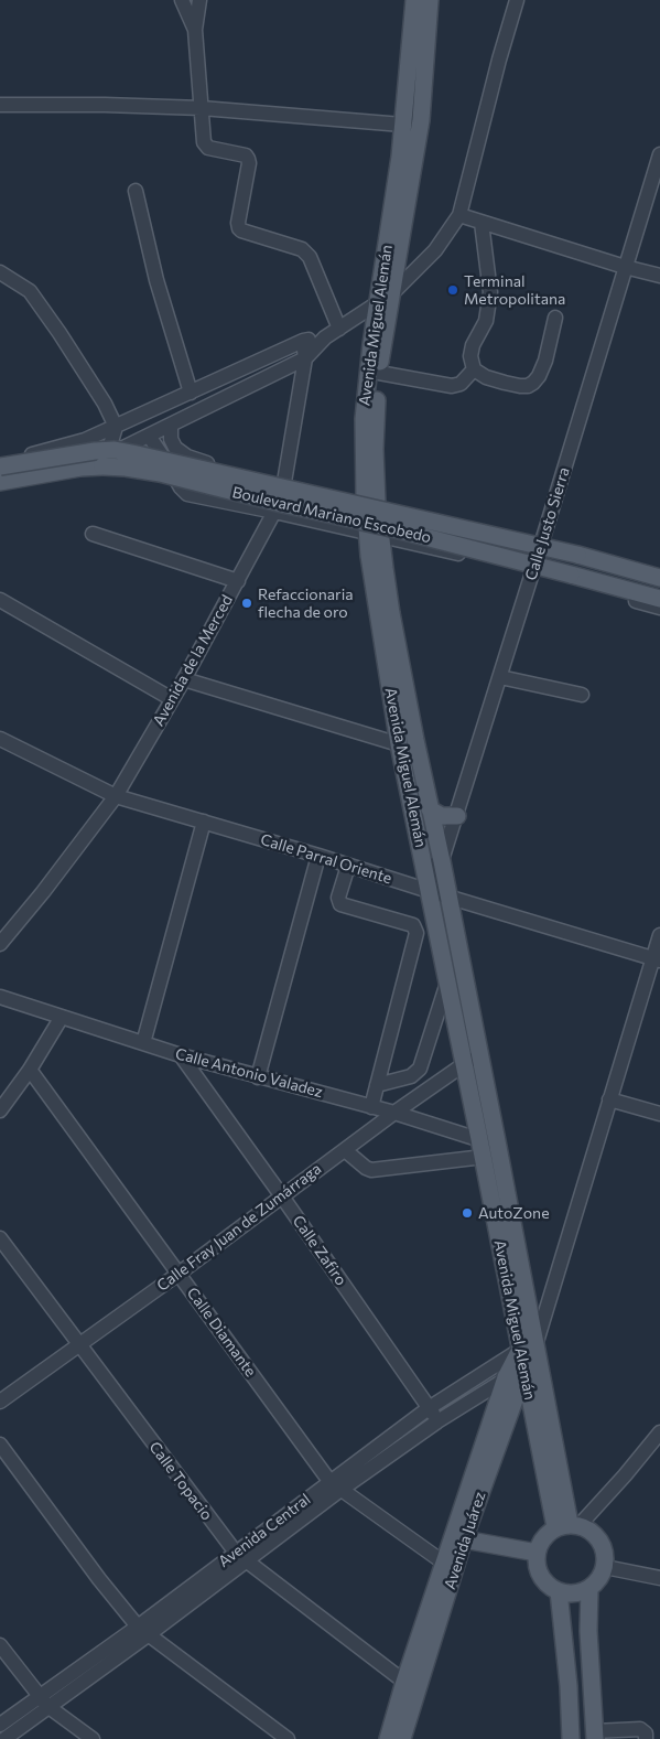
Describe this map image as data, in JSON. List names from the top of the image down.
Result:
{
  "streets": {
    "main road": ["Avenida Miguel Alemán", "Boulevard Mariano Escobedo", "Avenida Juárez"],
    "street": [
      "Calle Justo Sierra",
      "Avenida de la Merced",
      "Calle Parral Oriente",
      "Calle Antonio Valadez",
      "Calle Fray Juan de Zumárraga",
      "Calle Zafiro",
      "Calle Diamante",
      "Calle Topacio",
      "Avenida Central"
    ]
  },
  "crossings": [
    ["Avenida Miguel Alemán", "Calle Justo Sierra"],
    ["Avenida Miguel Alemán", "Calle Parral Oriente"],
    ["Avenida Miguel Alemán", "Calle Antonio Valadez"],
    ["Avenida Miguel Alemán", "Calle Fray Juan de Zumárraga"],
    ["Avenida Miguel Alemán", "Avenida Central"],
    ["Avenida Miguel Alemán", "Avenida Juárez"],
    ["Calle Justo Sierra", "Calle Parral Oriente"],
    ["Avenida de la Merced", "Calle Parral Oriente"],
    ["Calle Antonio Valadez", "Calle Fray Juan de Zumárraga"],
    ["Calle Antonio Valadez", "Calle Zafiro"],
    ["Calle Fray Juan de Zumárraga", "Calle Zafiro"],
    ["Calle Fray Juan de Zumárraga", "Calle Diamante"],
    ["Calle Fray Juan de Zumárraga", "Calle Topacio"],
    ["Calle Zafiro", "Avenida Central"],
    ["Calle Diamante", "Avenida Central"],
    ["Calle Diamante", "Avenida Juárez"],
    ["Calle Topacio", "Avenida Central"],
    ["Calle Topacio", "Avenida Juárez"],
    ["Avenida Central", "Avenida Juárez"]
  ],
  "places": ["Terminal Metropolitana", "Refaccionaria flecha de oro", "AutoZone"]
}
